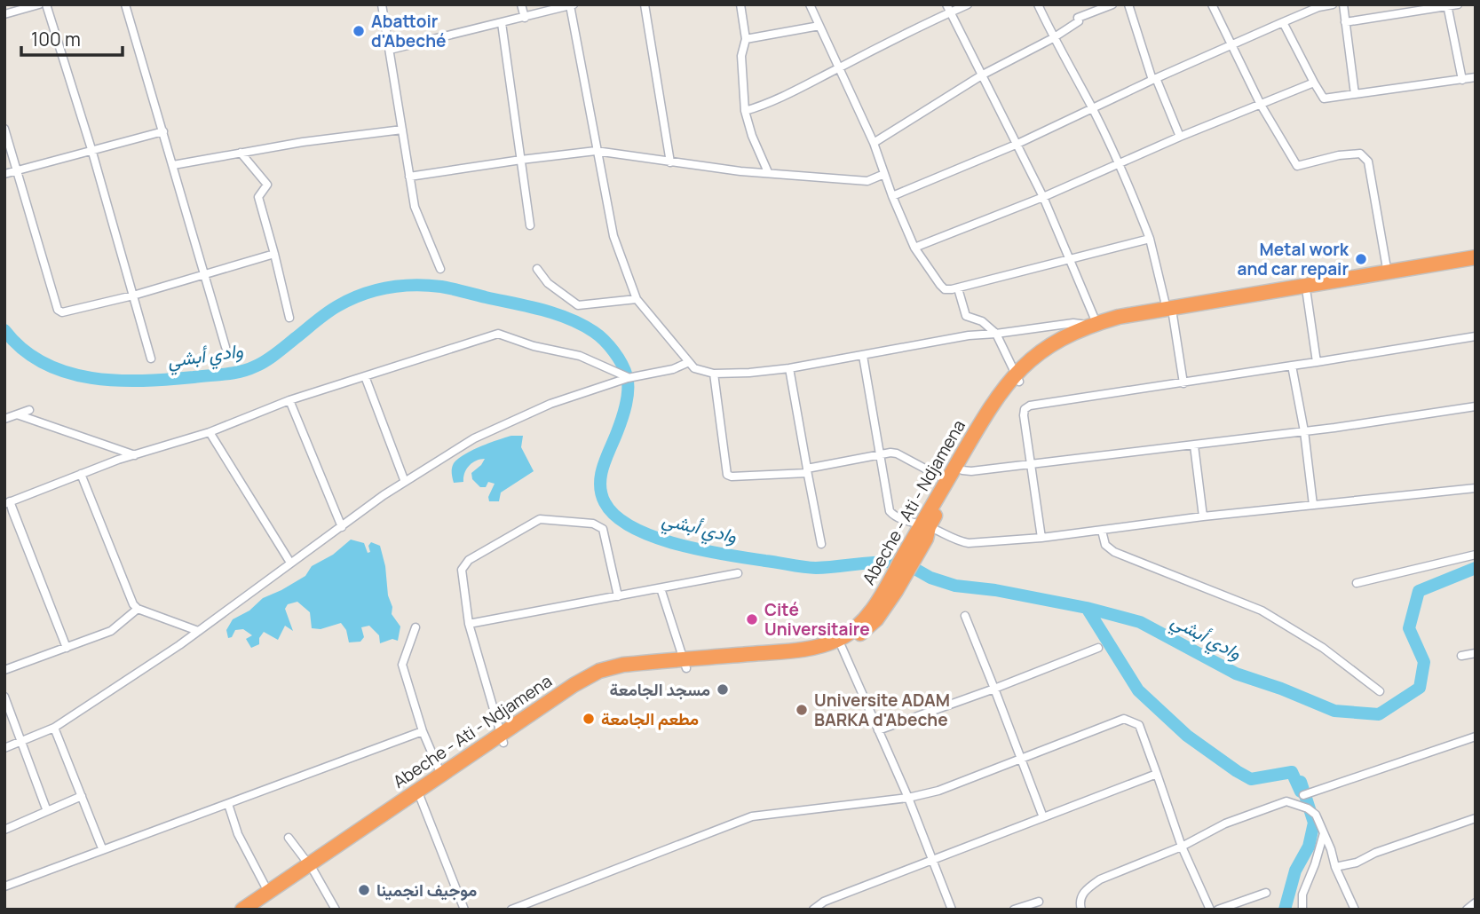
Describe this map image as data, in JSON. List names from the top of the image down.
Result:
{
  "streets": {
    "highway": ["Abeche - Ati - Ndjamena"]
  },
  "water": ["وادي أبشي"],
  "places": [
    "Abattoir d'Abeché",
    "Metal work and car repair",
    "Cité Universitaire",
    "مسجد الجامعة",
    "Universite ADAM BARKA d'Abeche",
    "مطعم الجامعة",
    "موجيف انجمينا"
  ],
  "scale_bar": "100 m"
}
